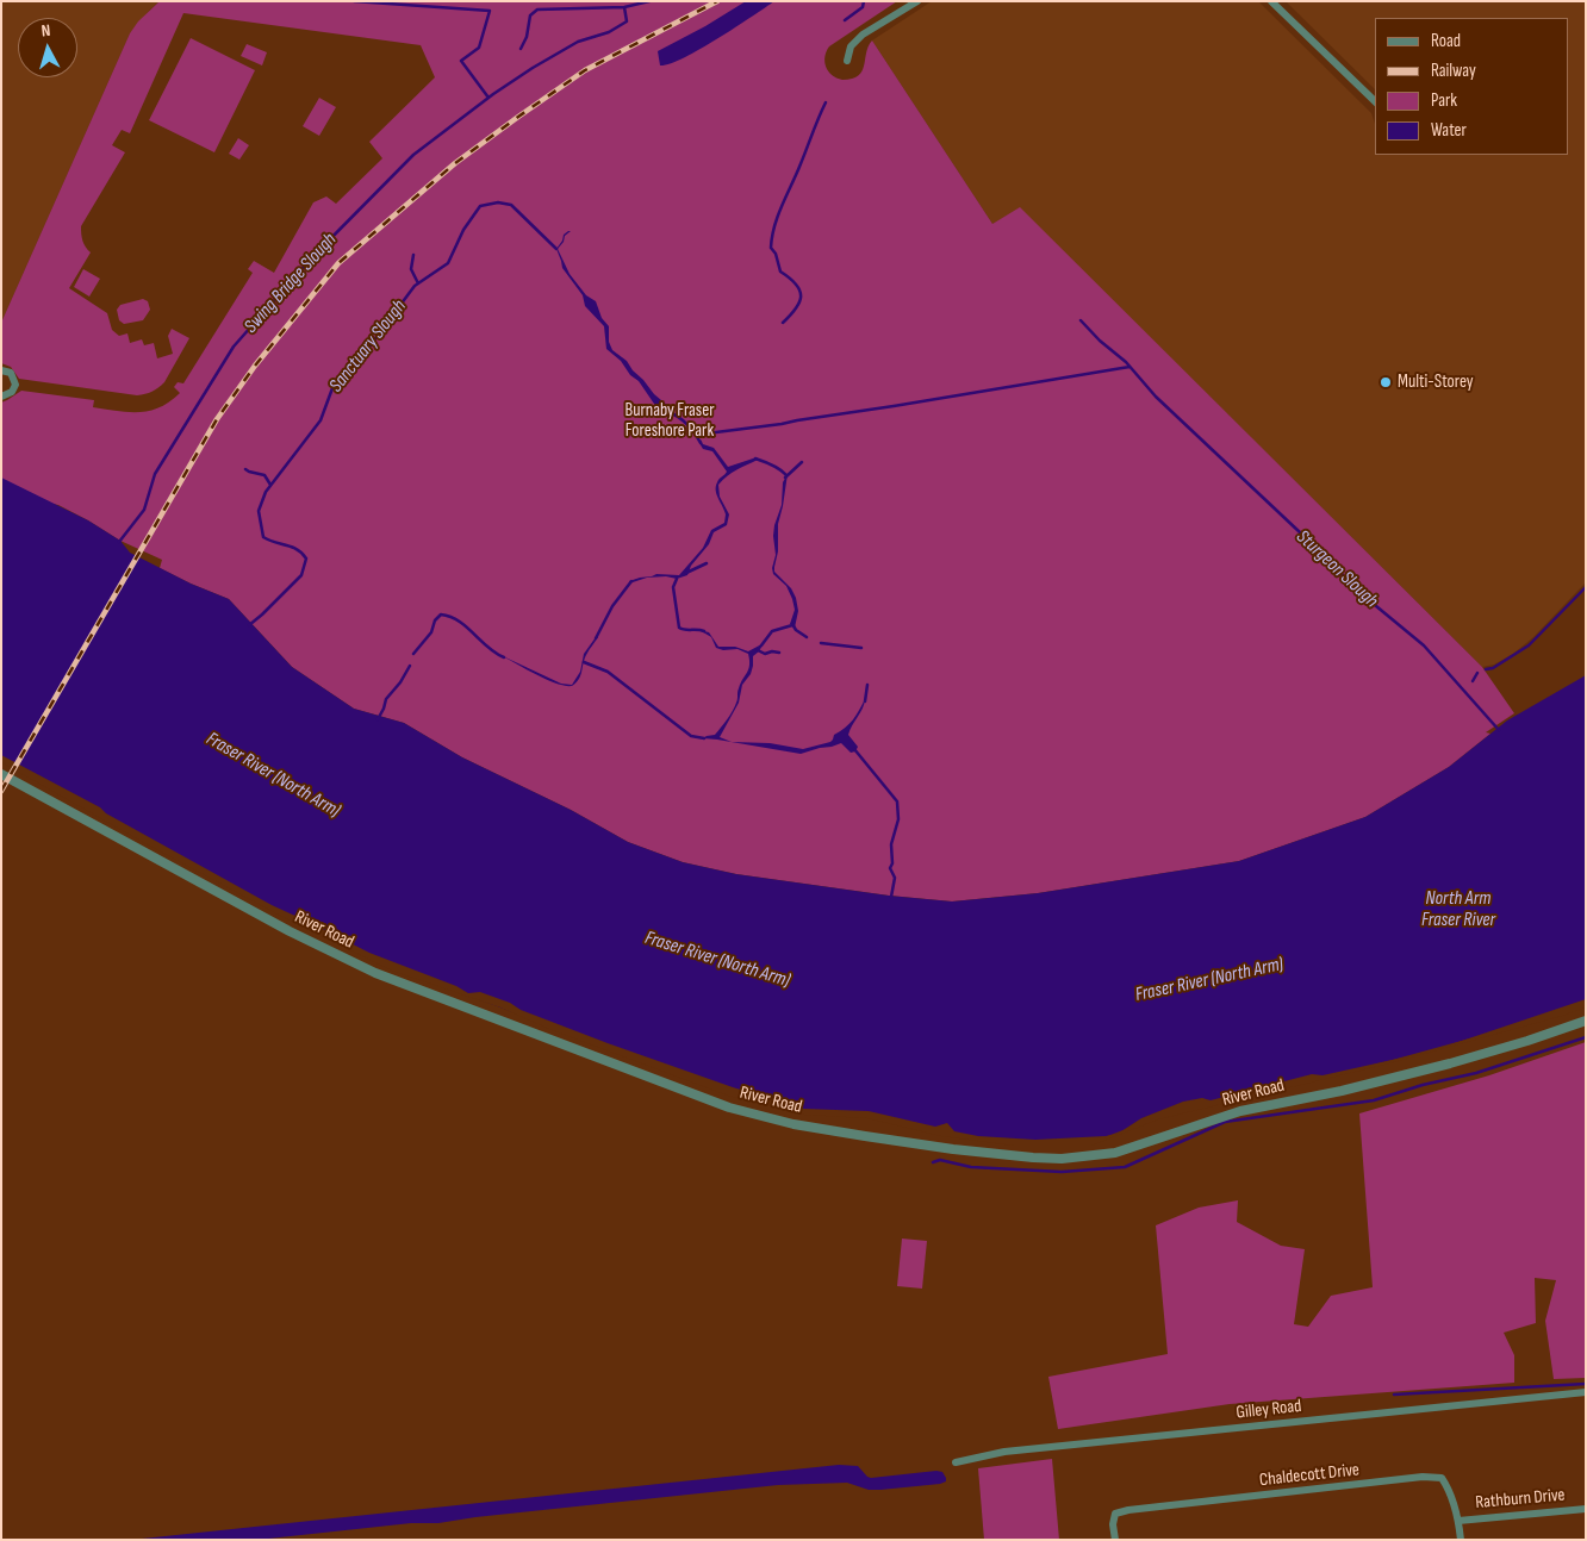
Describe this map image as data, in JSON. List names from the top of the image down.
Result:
{
  "streets": {
    "street": [
      "River Road",
      "Gilley Road",
      "Chaldecott Drive",
      "Rathburn Drive"
    ]
  },
  "crossings": [
    ["Chaldecott Drive", "Rathburn Drive"]
  ],
  "water": [
    "Swing Bridge Slough",
    "Sanctuary Slough",
    "Sturgeon Slough",
    "Fraser River (North Arm)",
    "North Arm Fraser River"
  ],
  "parks": ["Burnaby Fraser Foreshore Park"],
  "places": ["Multi-Storey"],
  "legend": [
    "Road",
    "Railway",
    "Park",
    "Water"
  ],
  "north": "top"
}
